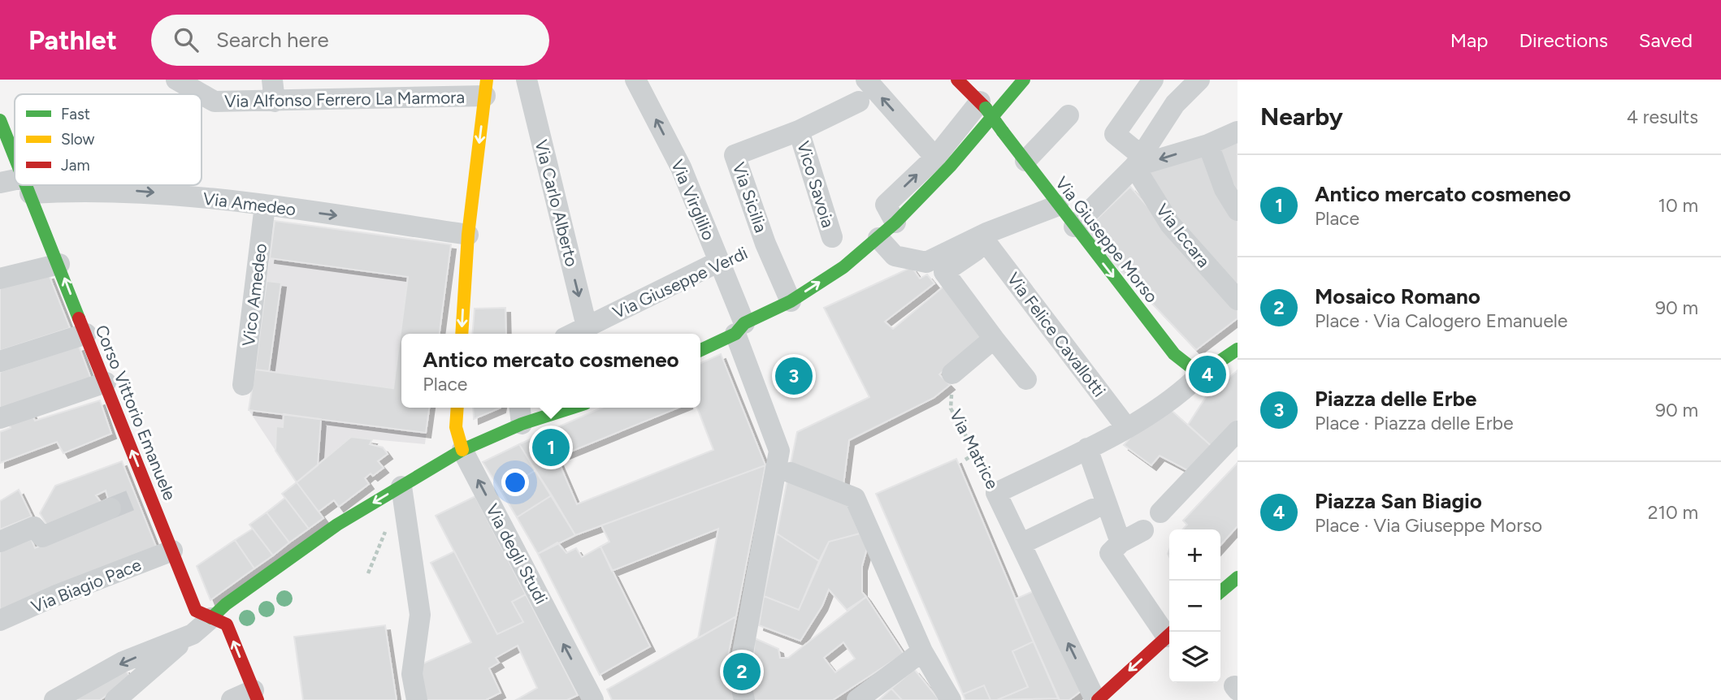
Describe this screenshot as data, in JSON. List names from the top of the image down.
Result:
{
  "streets": {
    "street": [
      "Via Alfonso Ferrero La Marmora",
      "Vico Savoia",
      "Via Sicilia",
      "Via Virglilio",
      "Via Carlo Alberto",
      "Via Amedeo",
      "Via Iccara",
      "Via Giuseppe Morso",
      "Via Giuseppe Verdi",
      "Vico Amedeo",
      "Via Felice Cavallotti",
      "Corso Vittorio Emanuele",
      "Via Matrice",
      "Via degli Studi",
      "Via Biagio Pace"
    ]
  },
  "crossings": [
    ["Vico Savoia", "Via Sicilia"],
    ["Via Virglilio", "Via Giuseppe Verdi"],
    ["Via Carlo Alberto", "Via Giuseppe Verdi"],
    ["Via Amedeo", "Vico Amedeo"],
    ["Via Amedeo", "Corso Vittorio Emanuele"],
    ["Corso Vittorio Emanuele", "Via Biagio Pace"]
  ],
  "one_way": [
    "Via Amedeo",
    "Via Giuseppe Morso",
    "Corso Vittorio Emanuele",
    "Via Matrice"
  ],
  "legend": ["Fast", "Slow", "Jam"],
  "page": {
    "header": "Pathlet",
    "search": "Search here",
    "nav": ["Map", "Directions", "Saved"],
    "heading": ["Nearby", "4 results"],
    "list": [
      {
        "mark": "1",
        "name": "Antico mercato cosmeneo",
        "note": "Place",
        "value": "10 m"
      },
      {
        "mark": "2",
        "name": "Mosaico Romano",
        "note": "Place · Via Calogero Emanuele",
        "value": "90 m"
      },
      {
        "mark": "3",
        "name": "Piazza delle Erbe",
        "note": "Place · Piazza delle Erbe",
        "value": "90 m"
      },
      {
        "mark": "4",
        "name": "Piazza San Biagio",
        "note": "Place · Via Giuseppe Morso",
        "value": "210 m"
      }
    ],
    "popup": ["Antico mercato cosmeneo", "Place"],
    "pins": [
      "4",
      "3",
      "1",
      "2"
    ],
    "map_buttons": ["+", "−"]
  }
}
